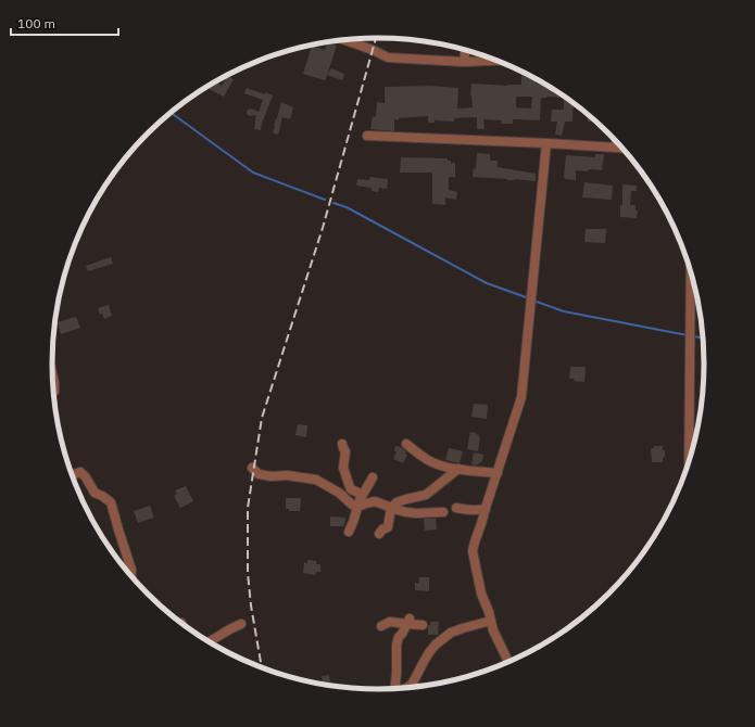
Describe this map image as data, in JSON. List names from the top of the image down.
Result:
{
  "scale_bar": "100 m"
}
